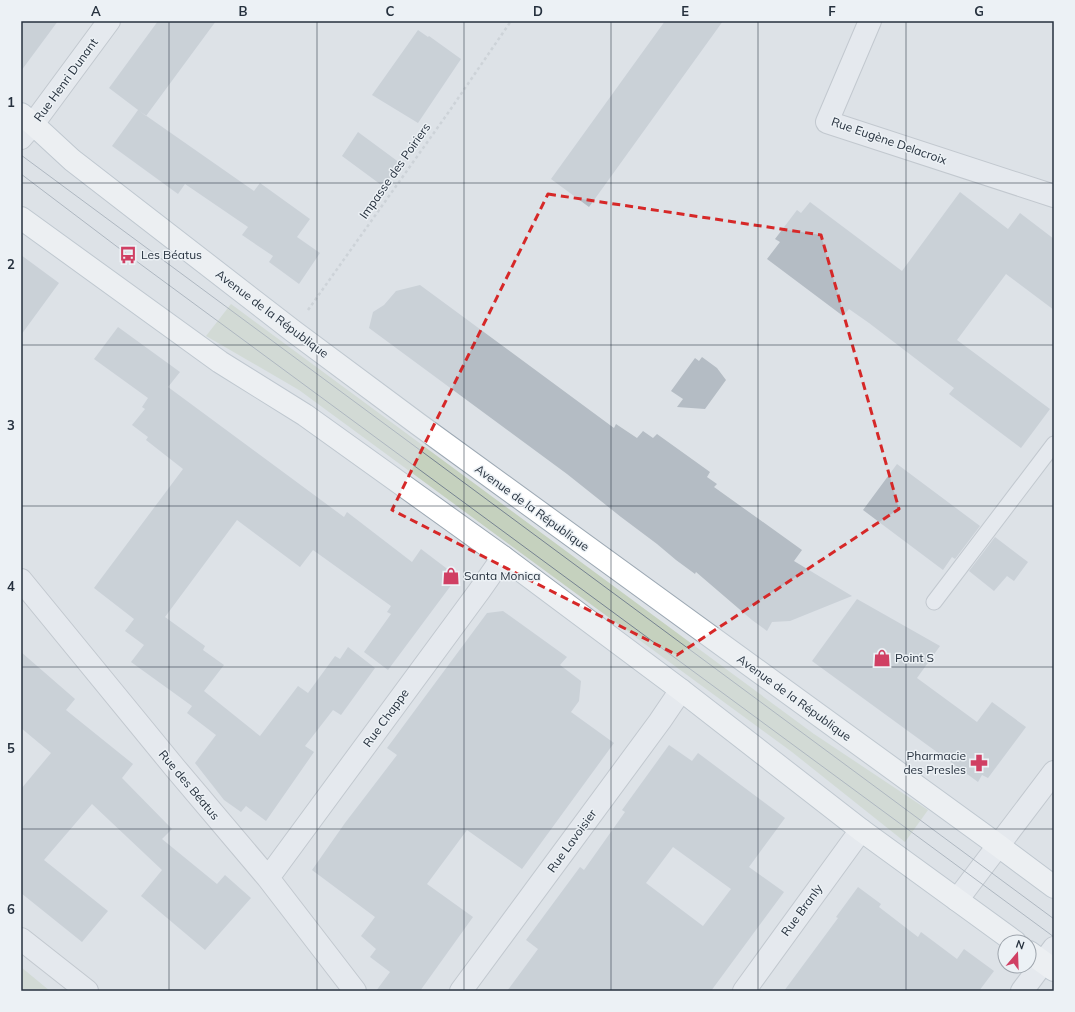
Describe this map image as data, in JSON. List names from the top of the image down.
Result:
{
  "streets": {
    "main road": ["Avenue de la République"],
    "street": [
      "Rue Henri Dunant",
      "Rue Eugène Delacroix",
      "Rue Chappe",
      "Rue des Béatus",
      "Rue Lavoisier",
      "Rue Branly"
    ],
    "path": ["Impasse des Poiriers"]
  },
  "crossings": [
    ["Rue Henri Dunant", "Avenue de la République"],
    ["Impasse des Poiriers", "Avenue de la République"],
    ["Rue Chappe", "Rue des Béatus"]
  ],
  "places": {
    "bus stop": ["Les Béatus"],
    "shop": ["Santa Monica", "Point S"],
    "pharmacy": ["Pharmacie des Presles"]
  },
  "north": "top",
  "grid": {
    "columns": [
      "A",
      "B",
      "C",
      "D",
      "E",
      "F",
      "G"
    ],
    "rows": [
      "1",
      "2",
      "3",
      "4",
      "5",
      "6"
    ]
  }
}
